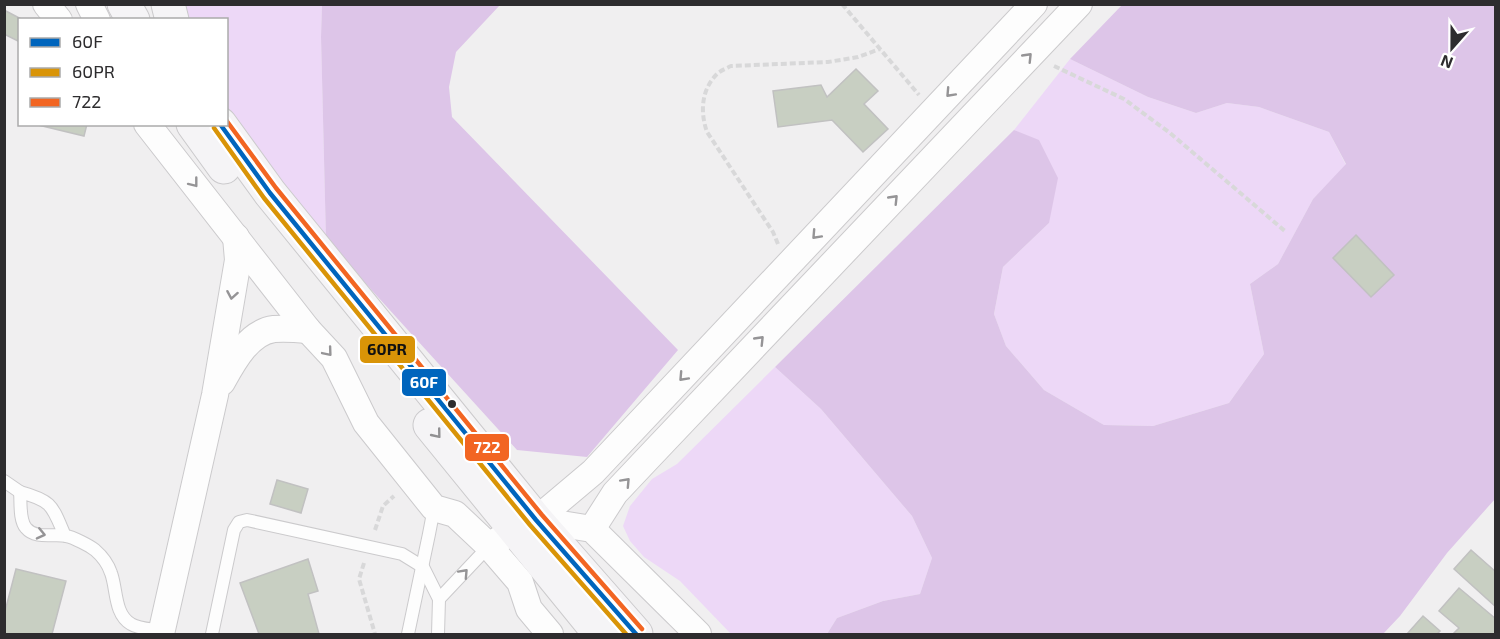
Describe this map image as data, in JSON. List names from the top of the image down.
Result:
{
  "lines": ["transit line 722", "transit line 60F", "transit line 60PR"],
  "legend": ["60F", "60PR", "722"],
  "north": "bottom"
}
